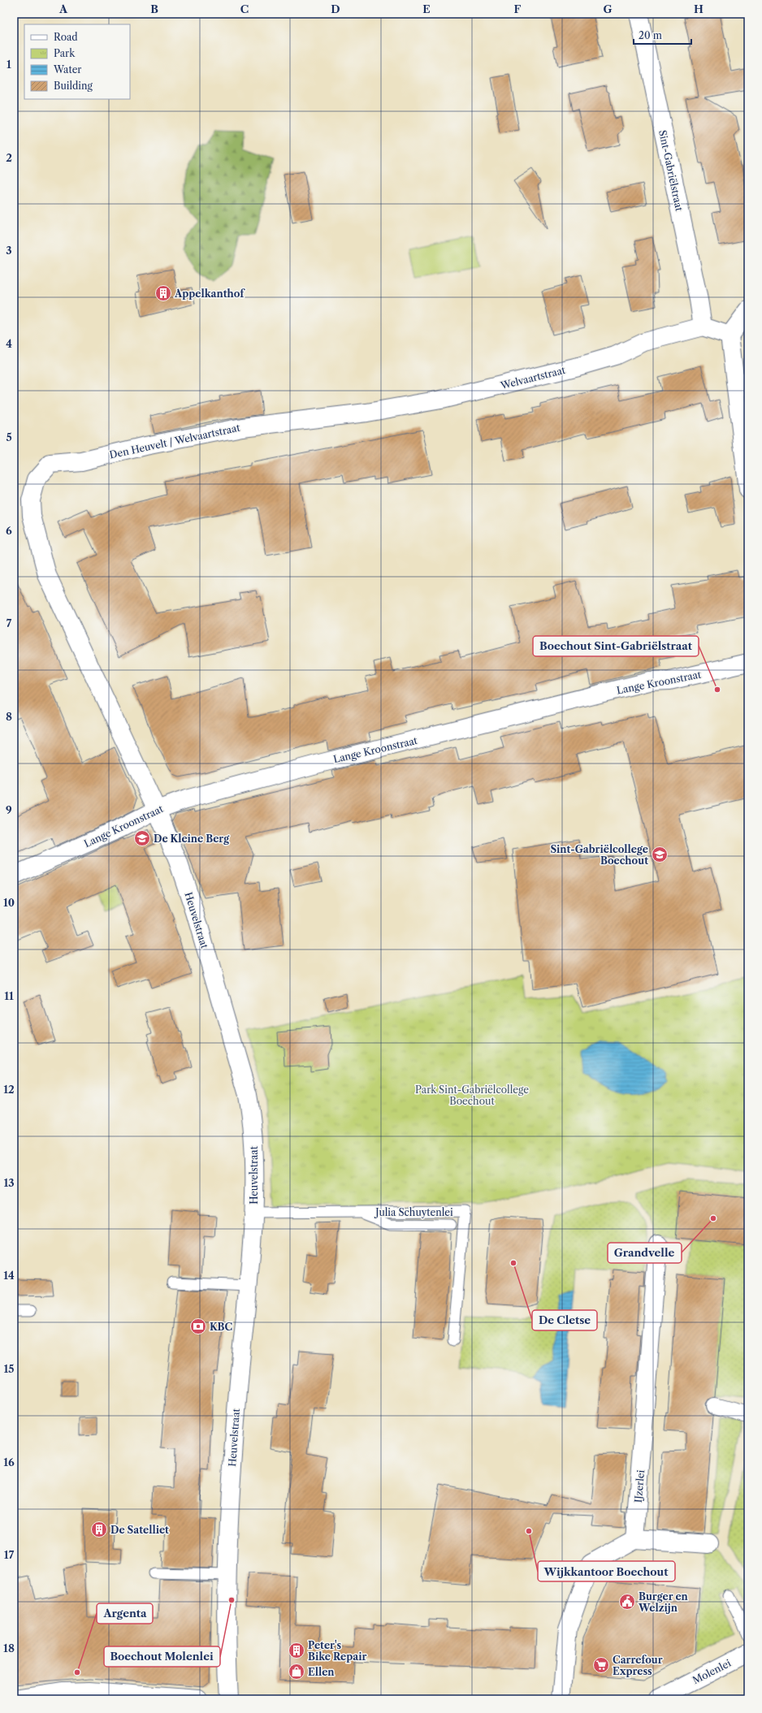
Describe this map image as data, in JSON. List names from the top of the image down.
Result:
{
  "streets": {
    "street": [
      "Sint-Gabriëlstraat",
      "Welvaartstraat",
      "Den Heuvelt / Welvaartstraat",
      "Lange Kroonstraat",
      "Heuvelstraat",
      "IJzerlei",
      "Molenlei"
    ],
    "lane": ["Julia Schuytenlei"]
  },
  "crossings": [
    ["Sint-Gabriëlstraat", "Welvaartstraat"],
    ["Welvaartstraat", "Den Heuvelt / Welvaartstraat"],
    ["Den Heuvelt / Welvaartstraat", "Heuvelstraat"],
    ["Lange Kroonstraat", "Heuvelstraat"],
    ["Heuvelstraat", "Julia Schuytenlei"]
  ],
  "parks": ["Park Sint-Gabriëlcollege Boechout"],
  "places": {
    "building": ["Appelkanthof", "De Satelliet", "Peter's Bike Repair"],
    "other": [
      "Boechout Sint-Gabriëlstraat",
      "Grandvelle",
      "De Cletse",
      "Wijkkantoor Boechout",
      "Boechout Molenlei",
      "Argenta"
    ],
    "school or university": ["De Kleine Berg", "Sint-Gabriëlcollege Boechout"],
    "bank": ["KBC"],
    "public building": ["Burger en Welzijn"],
    "supermarket": ["Carrefour Express"],
    "shop": ["Ellen"]
  },
  "legend": [
    "Road",
    "Park",
    "Water",
    "Building"
  ],
  "scale_bar": "20 m",
  "grid": {
    "columns": [
      "A",
      "B",
      "C",
      "D",
      "E",
      "F",
      "G",
      "H"
    ],
    "rows": [
      "1",
      "2",
      "3",
      "4",
      "5",
      "6",
      "7",
      "8",
      "9",
      "10",
      "11",
      "12",
      "13",
      "14",
      "15",
      "16",
      "17",
      "18"
    ]
  }
}
